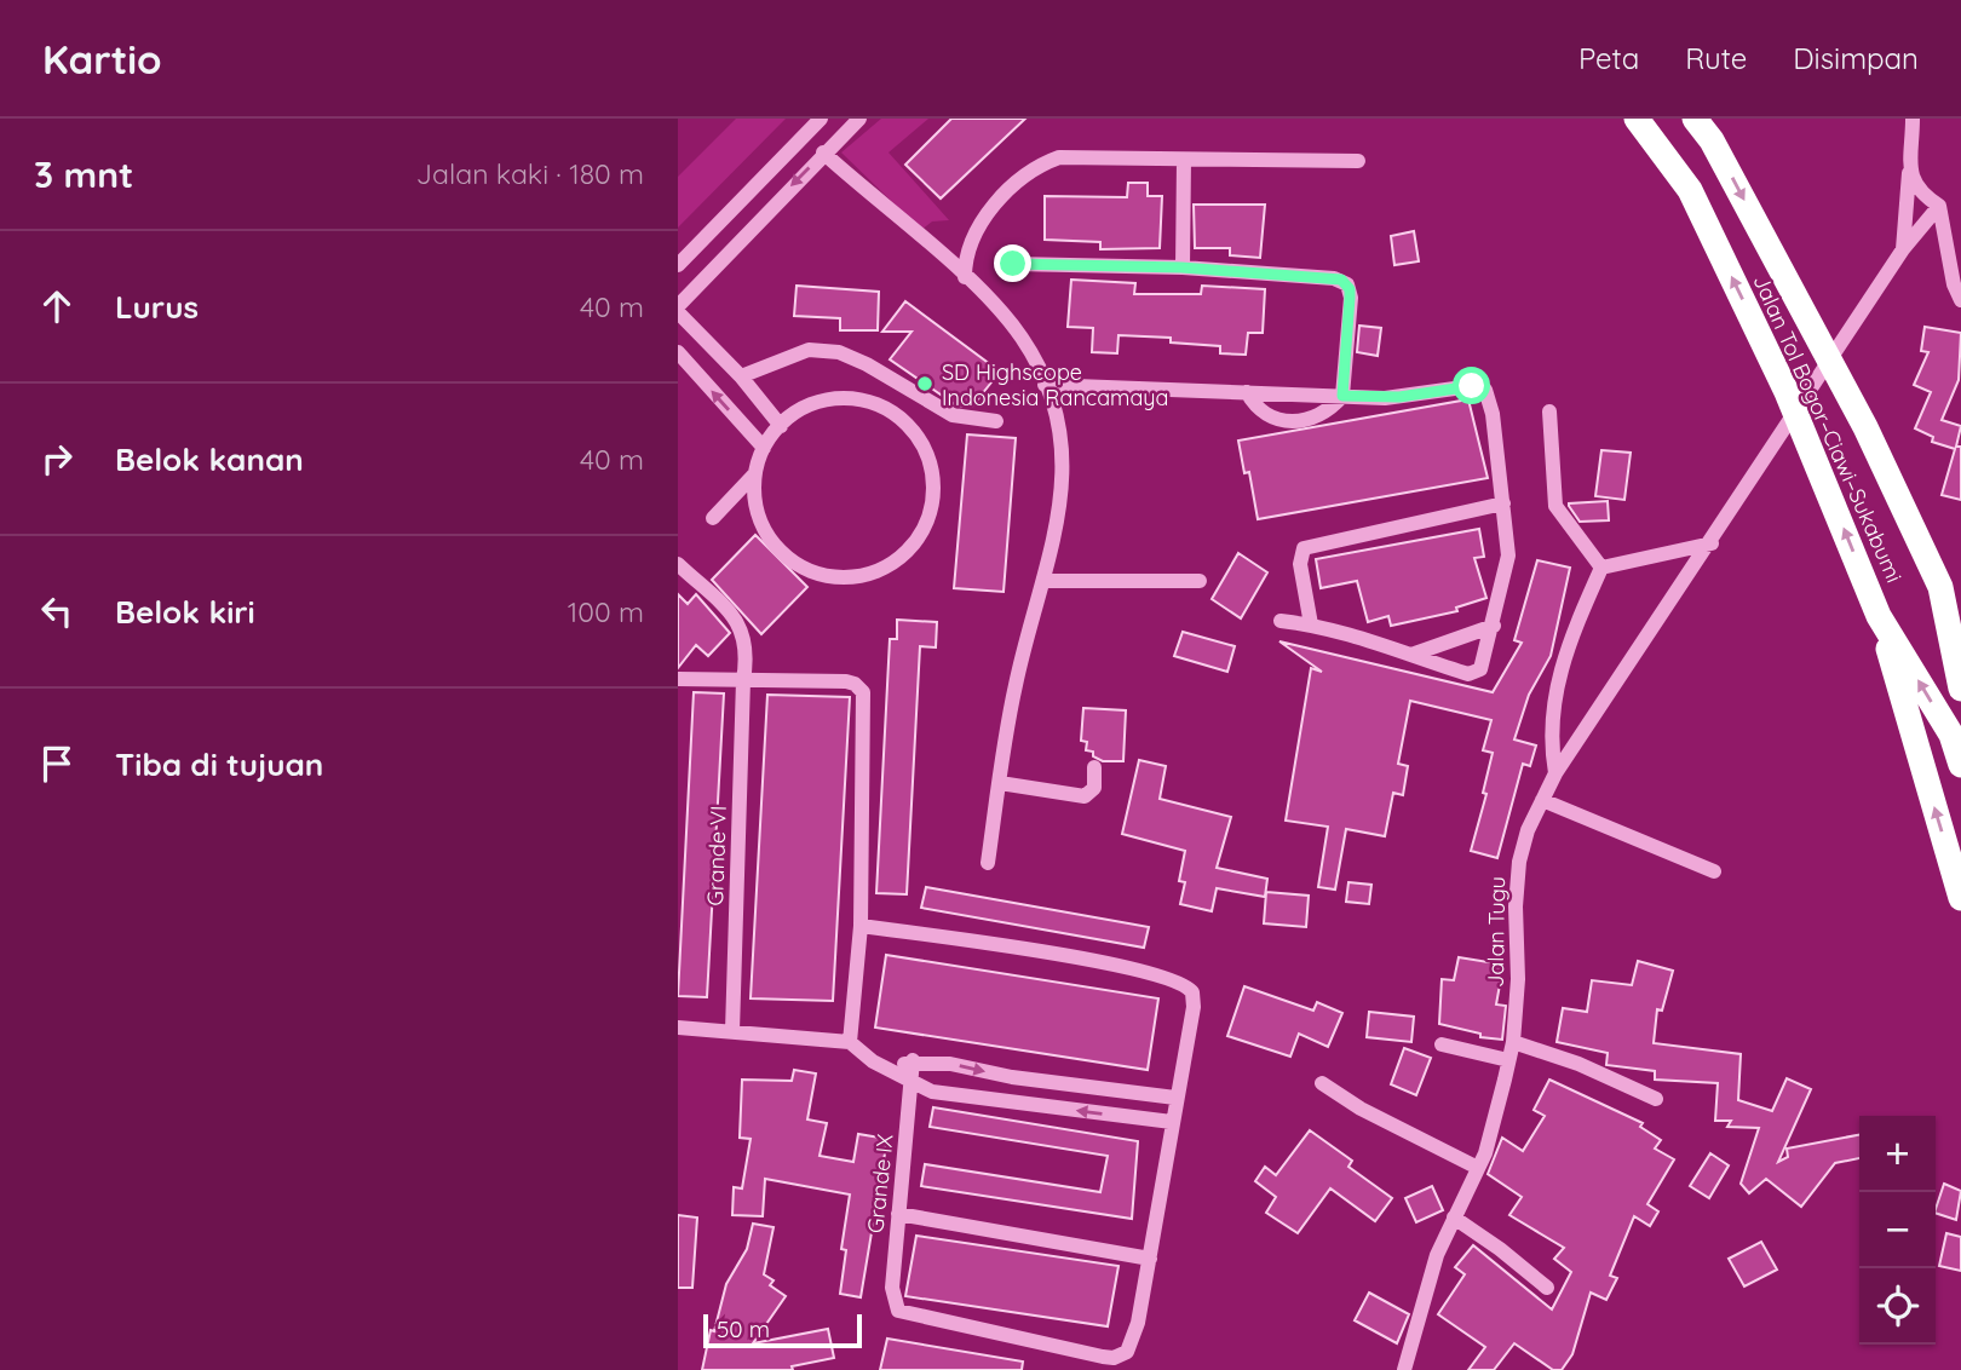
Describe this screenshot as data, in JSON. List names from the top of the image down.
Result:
{
  "streets": {
    "highway": ["Jalan Tol Bogor–Ciawi–Sukabumi"],
    "street": ["Grande VI", "Jalan Tugu", "Grande IX"]
  },
  "places": ["SD Highscope Indonesia Rancamaya"],
  "scale_bar": "50 m",
  "page": {
    "header": "Kartio",
    "nav": ["Peta", "Rute", "Disimpan"],
    "heading": ["3 mnt", "Jalan kaki · 180 m"],
    "list": [
      ["Lurus", "40 m"],
      ["Belok kanan", "40 m"],
      ["Belok kiri", "100 m"],
      "Tiba di tujuan"
    ],
    "map_buttons": ["+", "−"],
    "scale": "50 m"
  }
}
